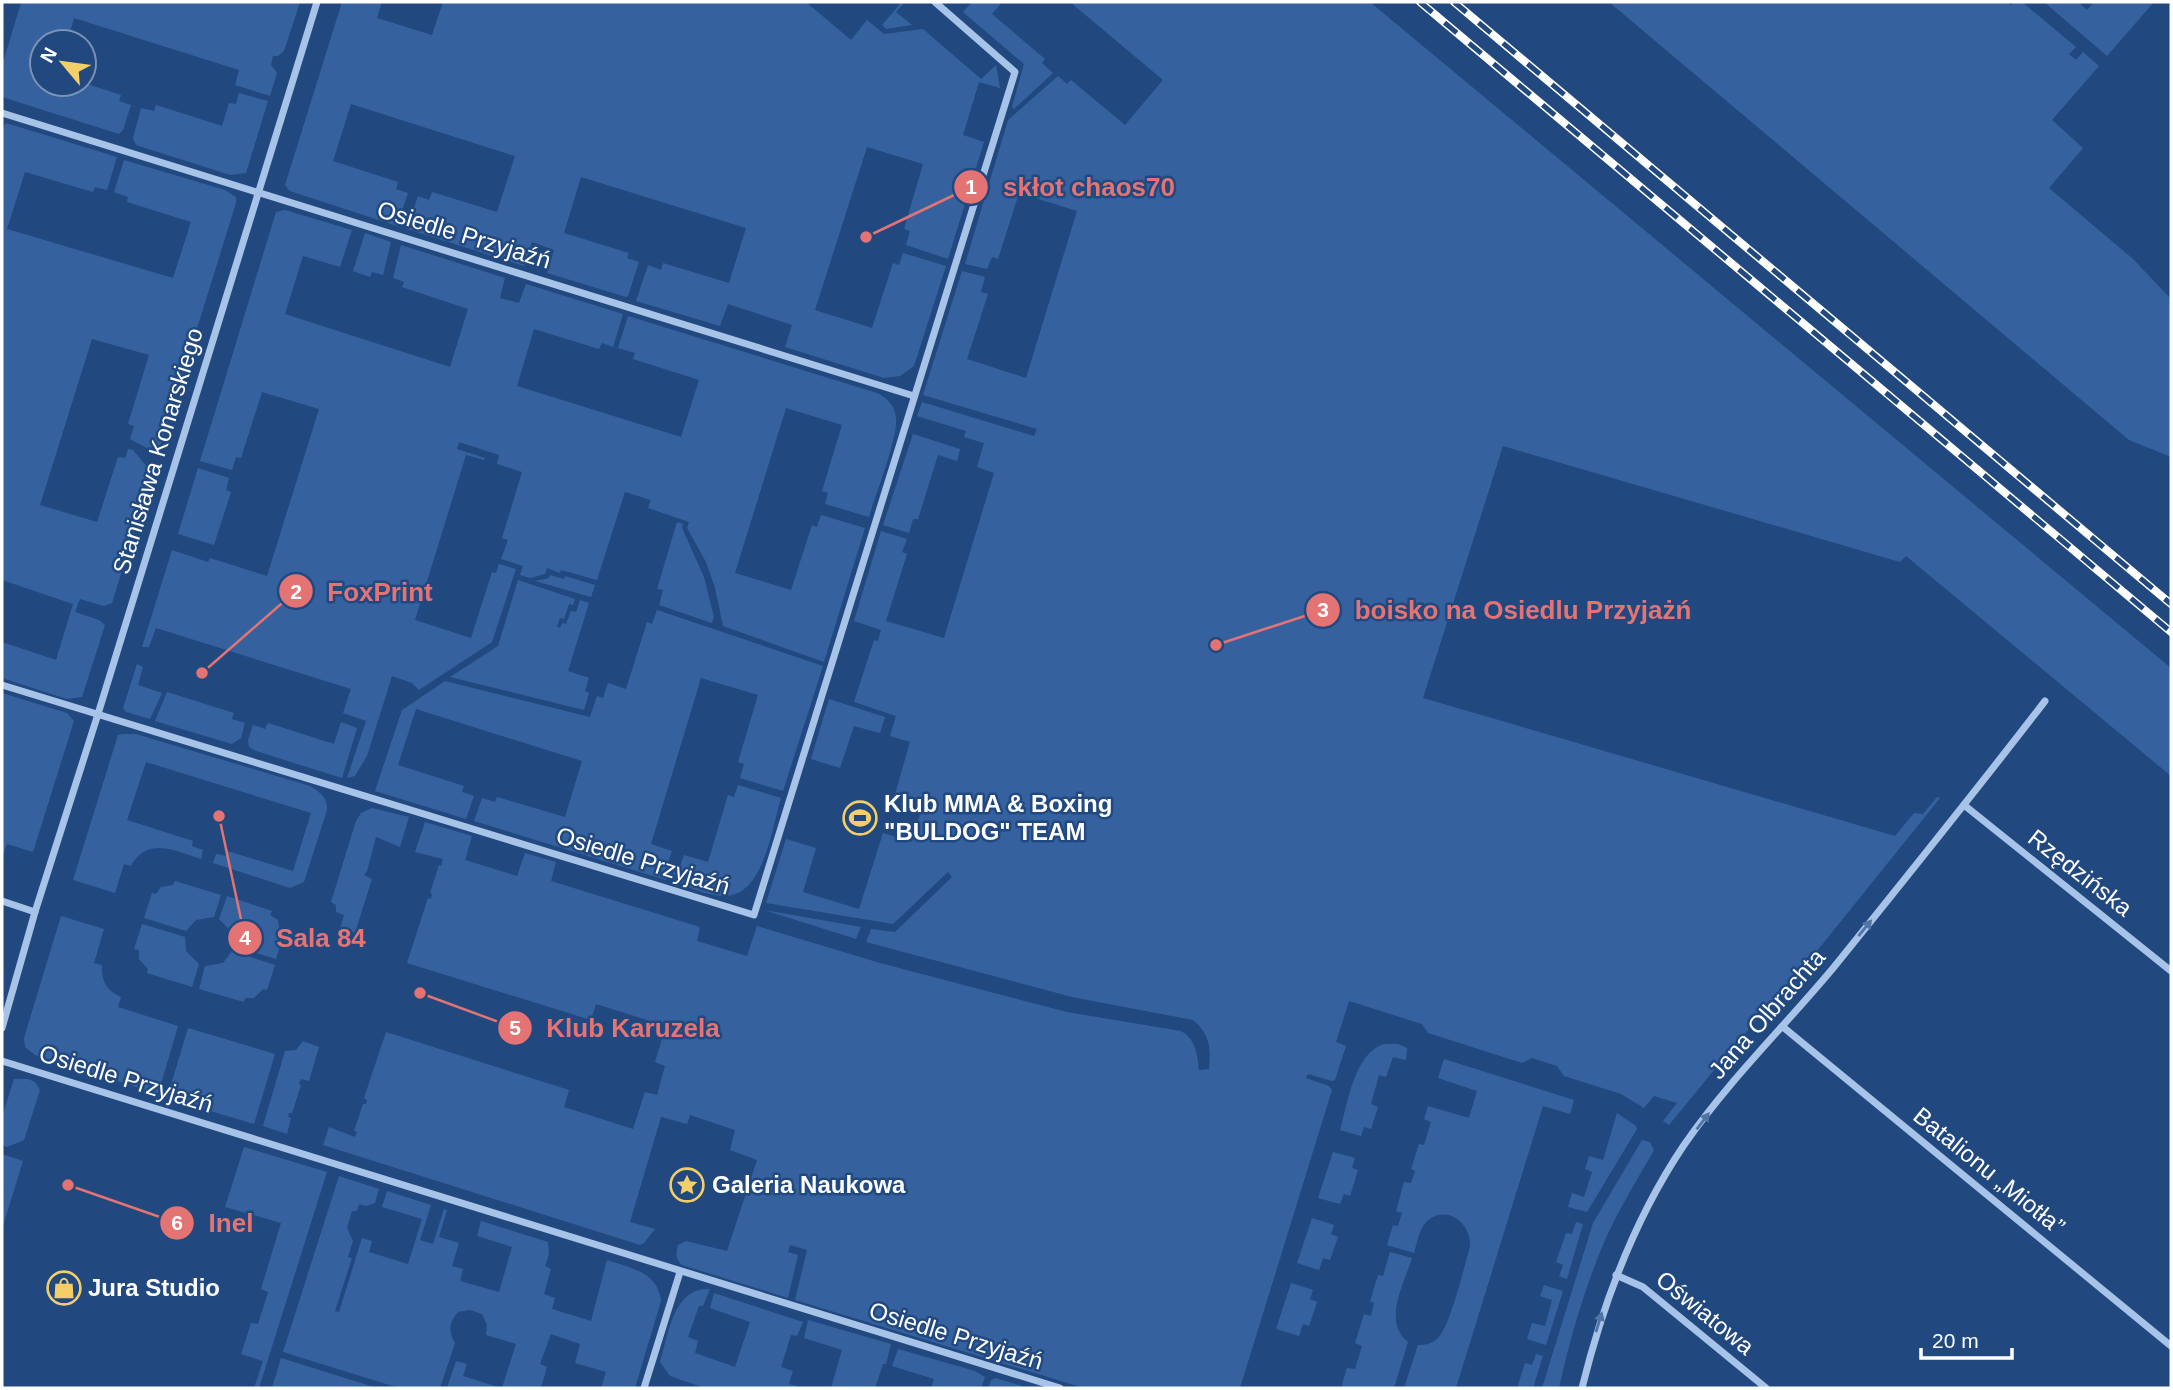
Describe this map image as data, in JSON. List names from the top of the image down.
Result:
{
  "streets": {
    "street": [
      "Osiedle Przyjaźń",
      "Stanisława Konarskiego",
      "Rzędzińska",
      "Jana Olbrachta",
      "Batalionu „Miotła”",
      "Oświatowa"
    ]
  },
  "crossings": [
    ["Osiedle Przyjaźń", "Stanisława Konarskiego"],
    ["Rzędzińska", "Jana Olbrachta"],
    ["Jana Olbrachta", "Batalionu „Miotła”"],
    ["Jana Olbrachta", "Oświatowa"]
  ],
  "one_way": ["Jana Olbrachta"],
  "places": {
    "other": [
      "skłot chaos70",
      "boisko na Osiedlu Przyjażń",
      "FoxPrint",
      "Sala 84",
      "Klub Karuzela",
      "Inel"
    ],
    "sports": ["Klub MMA & Boxing \"BULDOG\" TEAM"],
    "place": ["Galeria Naukowa"],
    "shop": ["Jura Studio"]
  },
  "scale_bar": "20 m",
  "north": "top left"
}
